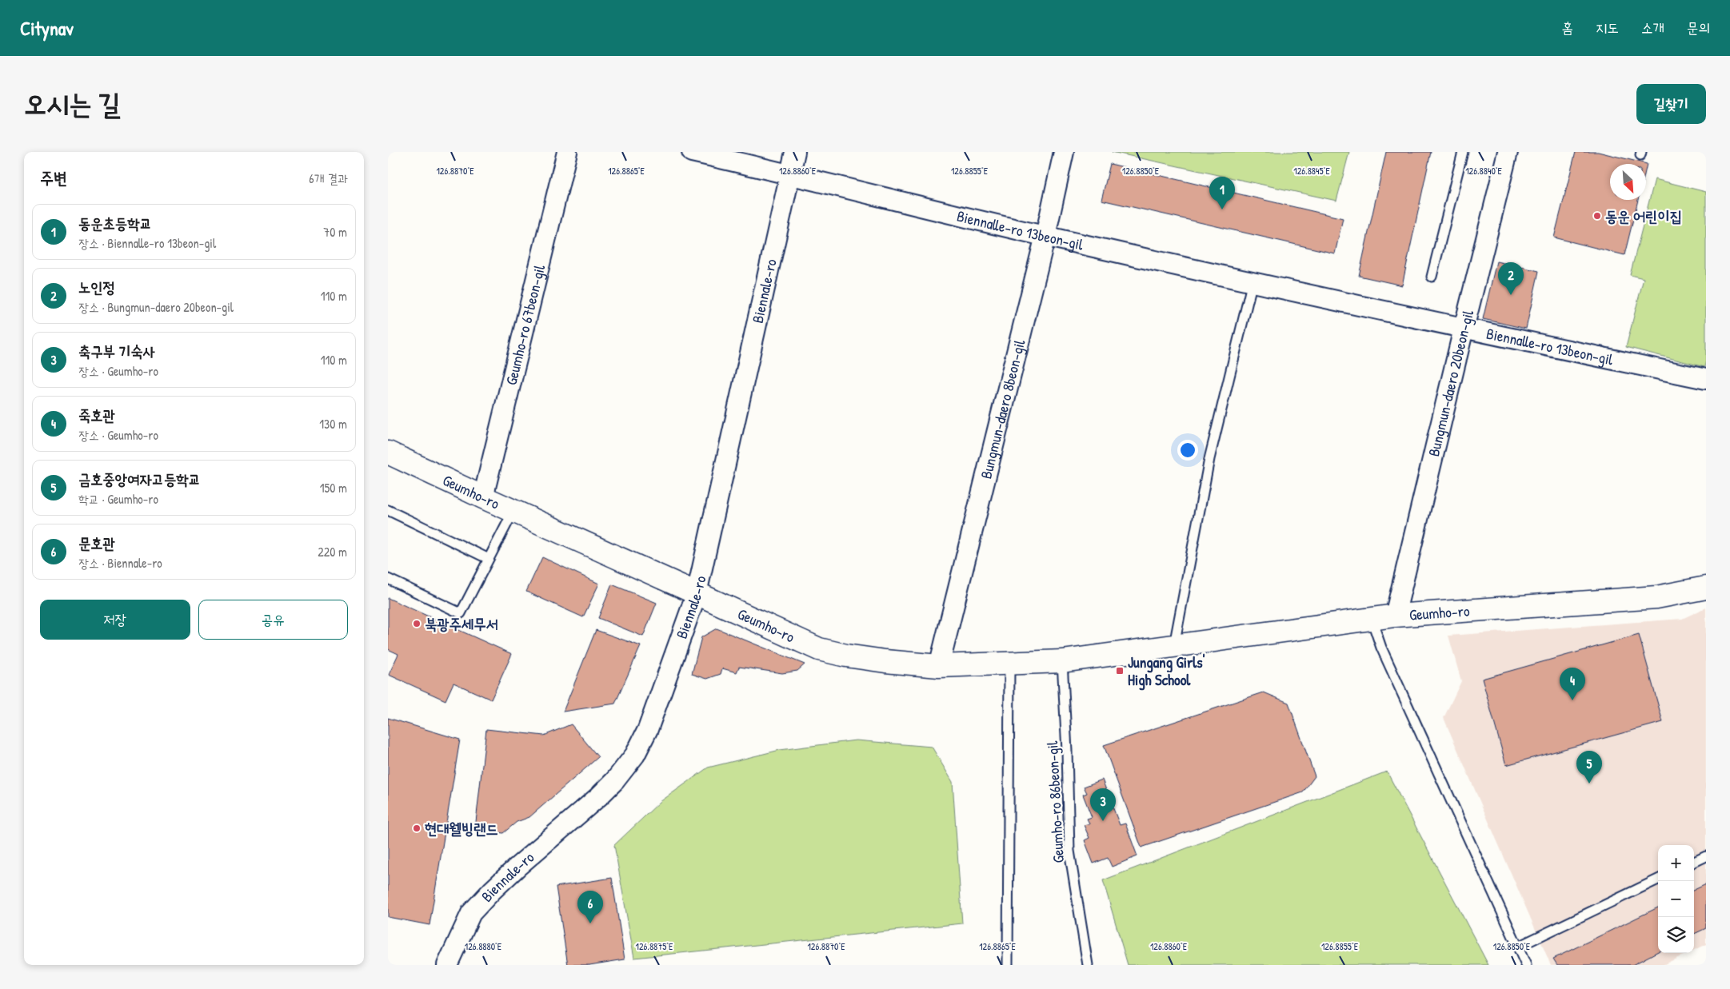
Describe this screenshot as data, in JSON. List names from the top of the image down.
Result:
{
  "streets": {
    "street": [
      "Biennalle-ro 13beon-gil",
      "Biennale-ro",
      "Geumho-ro 67beon-gil",
      "Bungmun-daero 20beon-gil",
      "Bungmun-daero 8beon-gil",
      "Geumho-ro"
    ],
    "lane": ["Geumho-ro 86beon-gil"]
  },
  "crossings": [
    ["Biennalle-ro 13beon-gil", "Biennale-ro"],
    ["Biennalle-ro 13beon-gil", "Bungmun-daero 20beon-gil"],
    ["Biennalle-ro 13beon-gil", "Bungmun-daero 8beon-gil"],
    ["Biennale-ro", "Geumho-ro"],
    ["Geumho-ro 67beon-gil", "Geumho-ro"],
    ["Bungmun-daero 20beon-gil", "Geumho-ro"],
    ["Bungmun-daero 8beon-gil", "Geumho-ro"],
    ["Geumho-ro", "Geumho-ro 86beon-gil"]
  ],
  "places": {
    "other": ["동운 어린이집", "북광주세무서", "현대웰빙랜드"],
    "transit": ["Jungang Girls' High School"]
  },
  "north": "bottom right",
  "page": {
    "header": "Citynav",
    "nav": [
      "홈",
      "지도",
      "소개",
      "문의"
    ],
    "buttons": [
      "길찾기",
      ["저장", "공유"]
    ],
    "title": "오시는 길",
    "heading": ["주변", "6개 결과"],
    "pins": [
      "1",
      "2",
      "4",
      "5",
      "3",
      "6"
    ],
    "list": [
      {
        "mark": "1",
        "name": "동운초등학교",
        "note": "장소 · Biennalle-ro 13beon-gil",
        "value": "70 m"
      },
      {
        "mark": "2",
        "name": "노인정",
        "note": "장소 · Bungmun-daero 20beon-gil",
        "value": "110 m"
      },
      {
        "mark": "3",
        "name": "축구부 기숙사",
        "note": "장소 · Geumho-ro",
        "value": "110 m"
      },
      {
        "mark": "4",
        "name": "죽호관",
        "note": "장소 · Geumho-ro",
        "value": "130 m"
      },
      {
        "mark": "5",
        "name": "금호중앙여자고등학교",
        "note": "학교 · Geumho-ro",
        "value": "150 m"
      },
      {
        "mark": "6",
        "name": "문호관",
        "note": "장소 · Biennale-ro",
        "value": "220 m"
      }
    ],
    "map_buttons": ["+", "−"]
  },
  "coordinates": [
    "126.8870°E",
    "126.8865°E",
    "126.8860°E",
    "126.8855°E",
    "126.8850°E",
    "126.8845°E",
    "126.8840°E",
    "126.8880°E",
    "126.8875°E"
  ]
}
